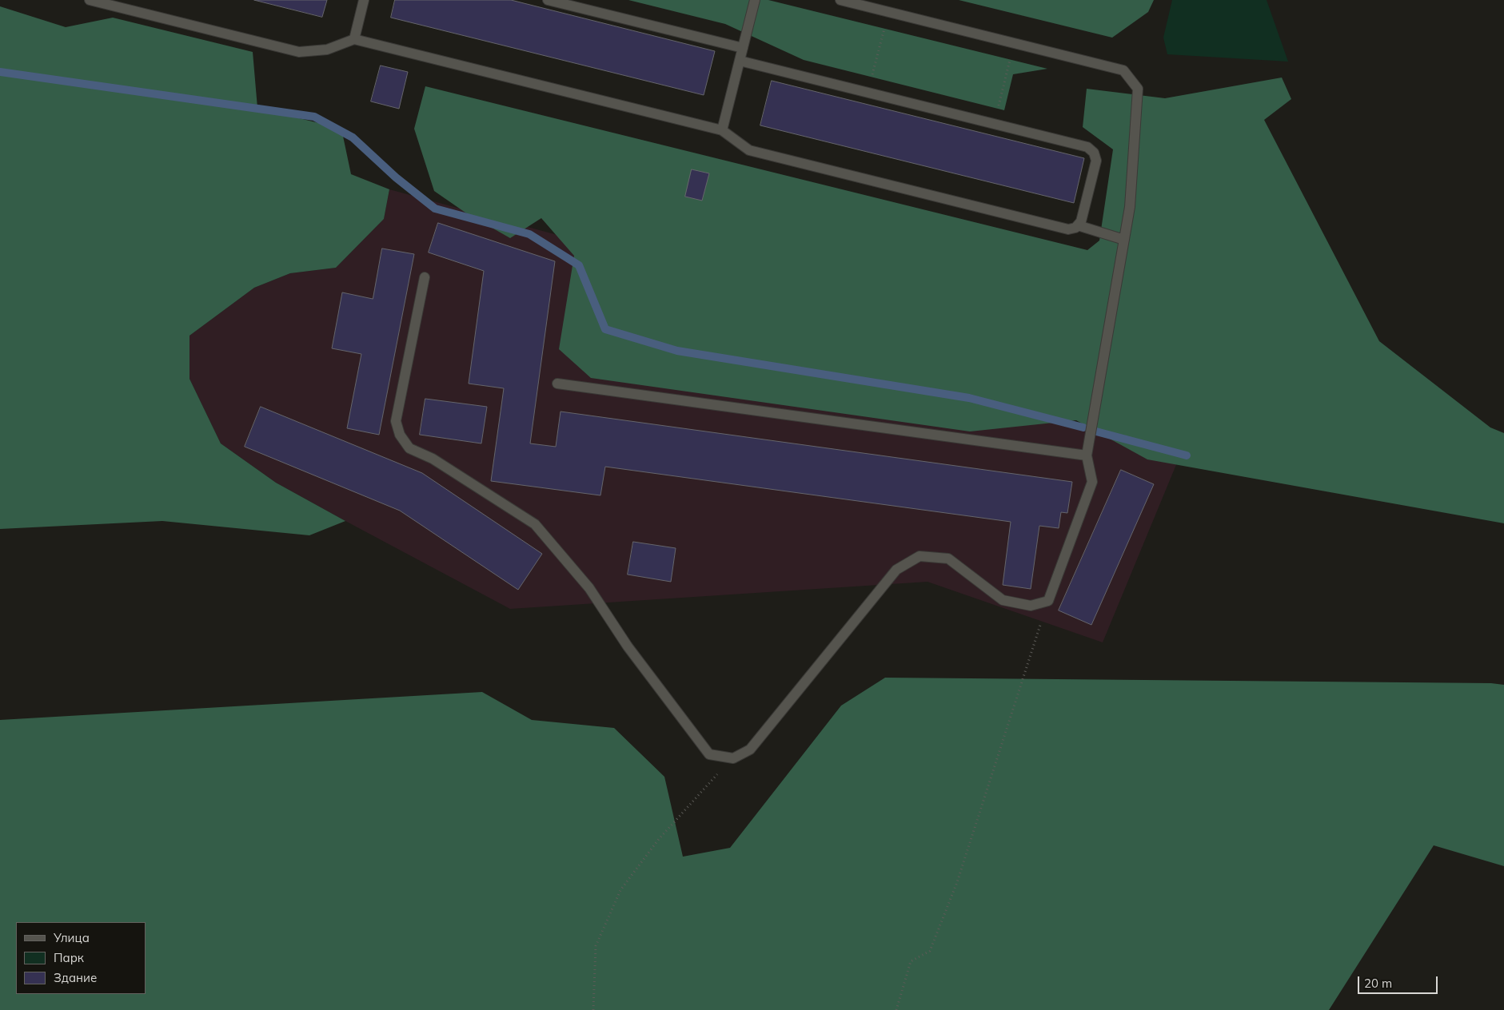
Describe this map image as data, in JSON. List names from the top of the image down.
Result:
{
  "legend": ["Улица", "Парк", "Здание"],
  "scale_bar": "20 m"
}
